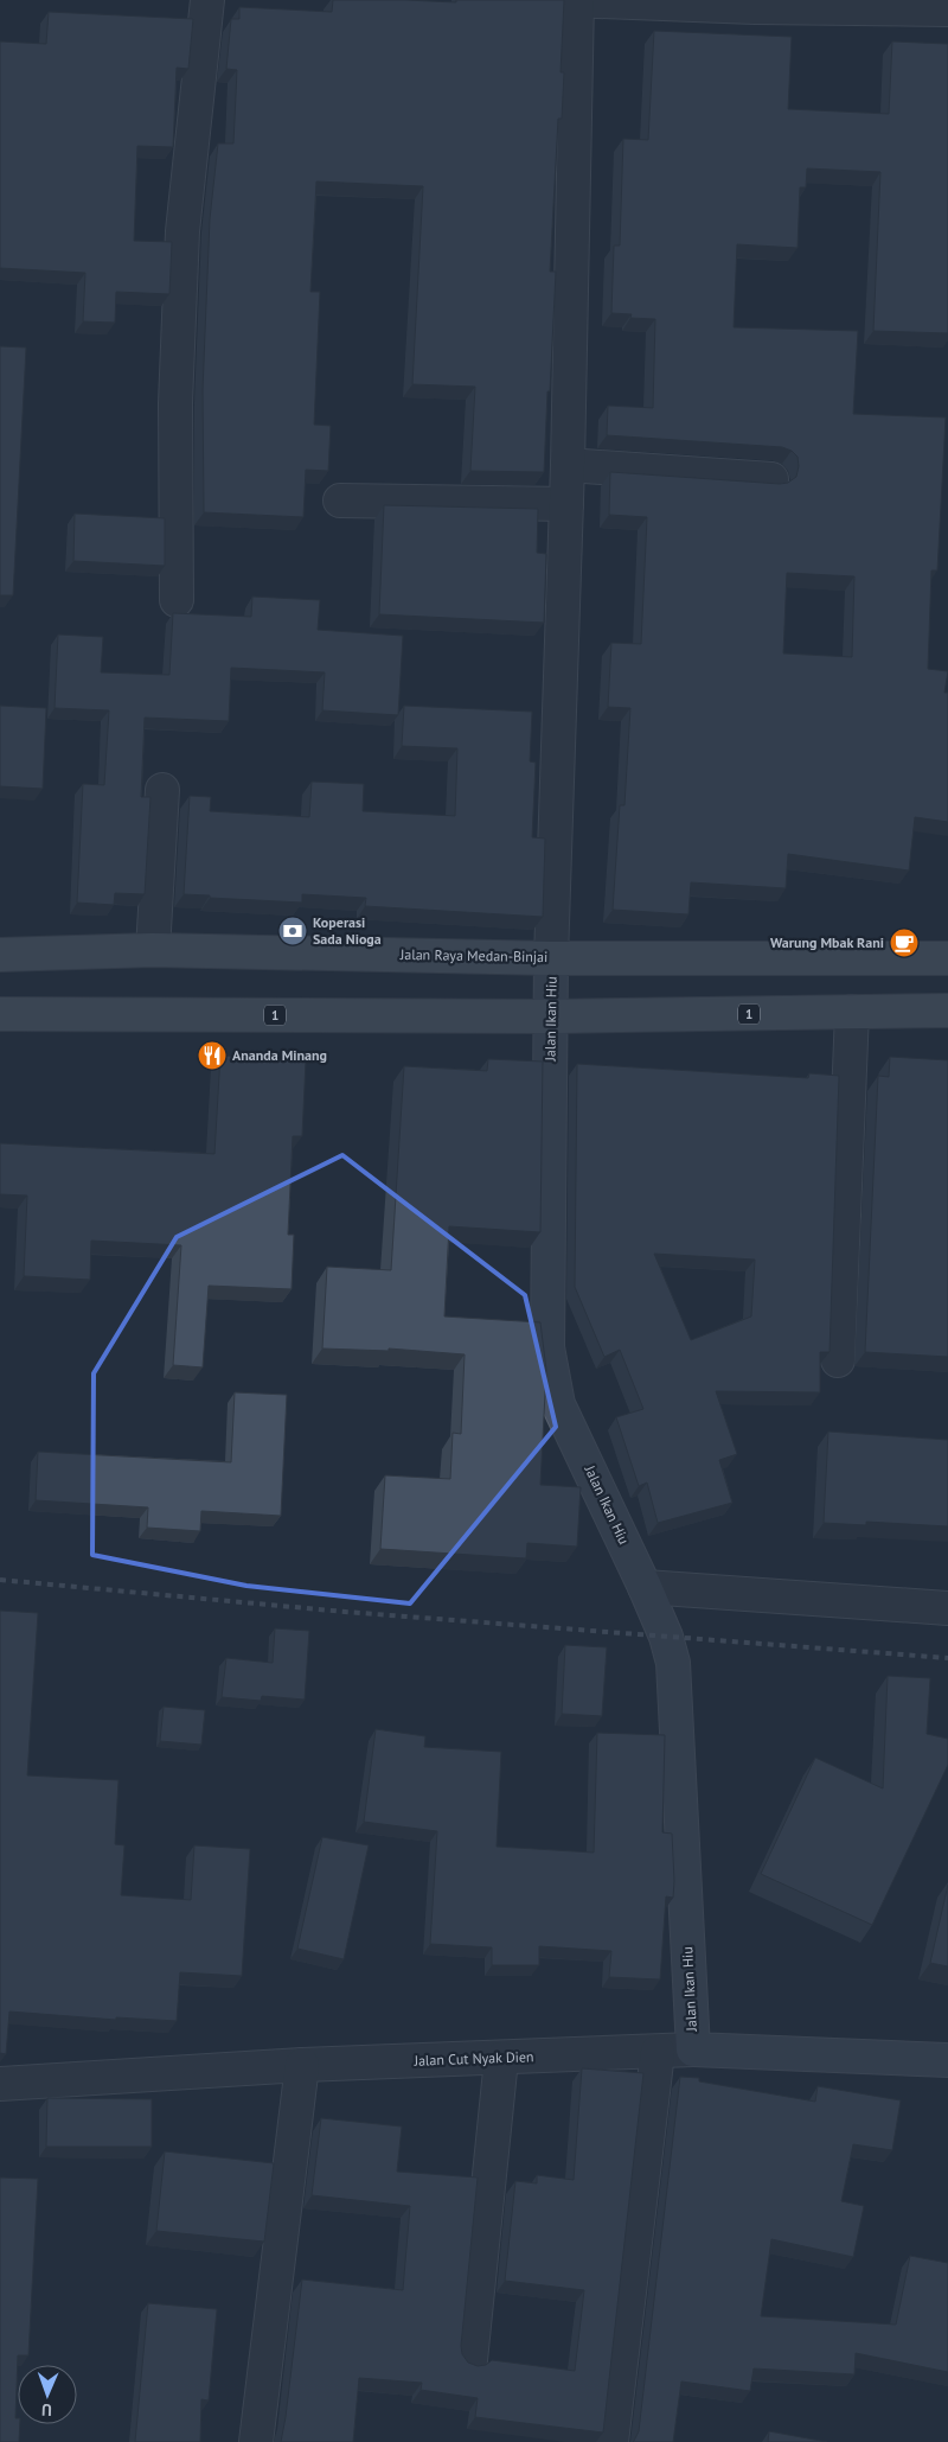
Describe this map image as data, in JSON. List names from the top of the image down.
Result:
{
  "streets": {
    "main road": ["Jalan Raya Medan-Binjai", "1"],
    "street": ["Jalan Ikan Hiu", "Jalan Cut Nyak Dien"]
  },
  "crossings": [
    ["Jalan Raya Medan-Binjai", "Jalan Ikan Hiu"],
    ["1", "Jalan Ikan Hiu"],
    ["Jalan Ikan Hiu", "Jalan Cut Nyak Dien"]
  ],
  "places": {
    "bank": ["Koperasi Sada Nioga"],
    "cafe": ["Warung Mbak Rani"],
    "restaurant": ["Ananda Minang"]
  },
  "north": "bottom"
}
